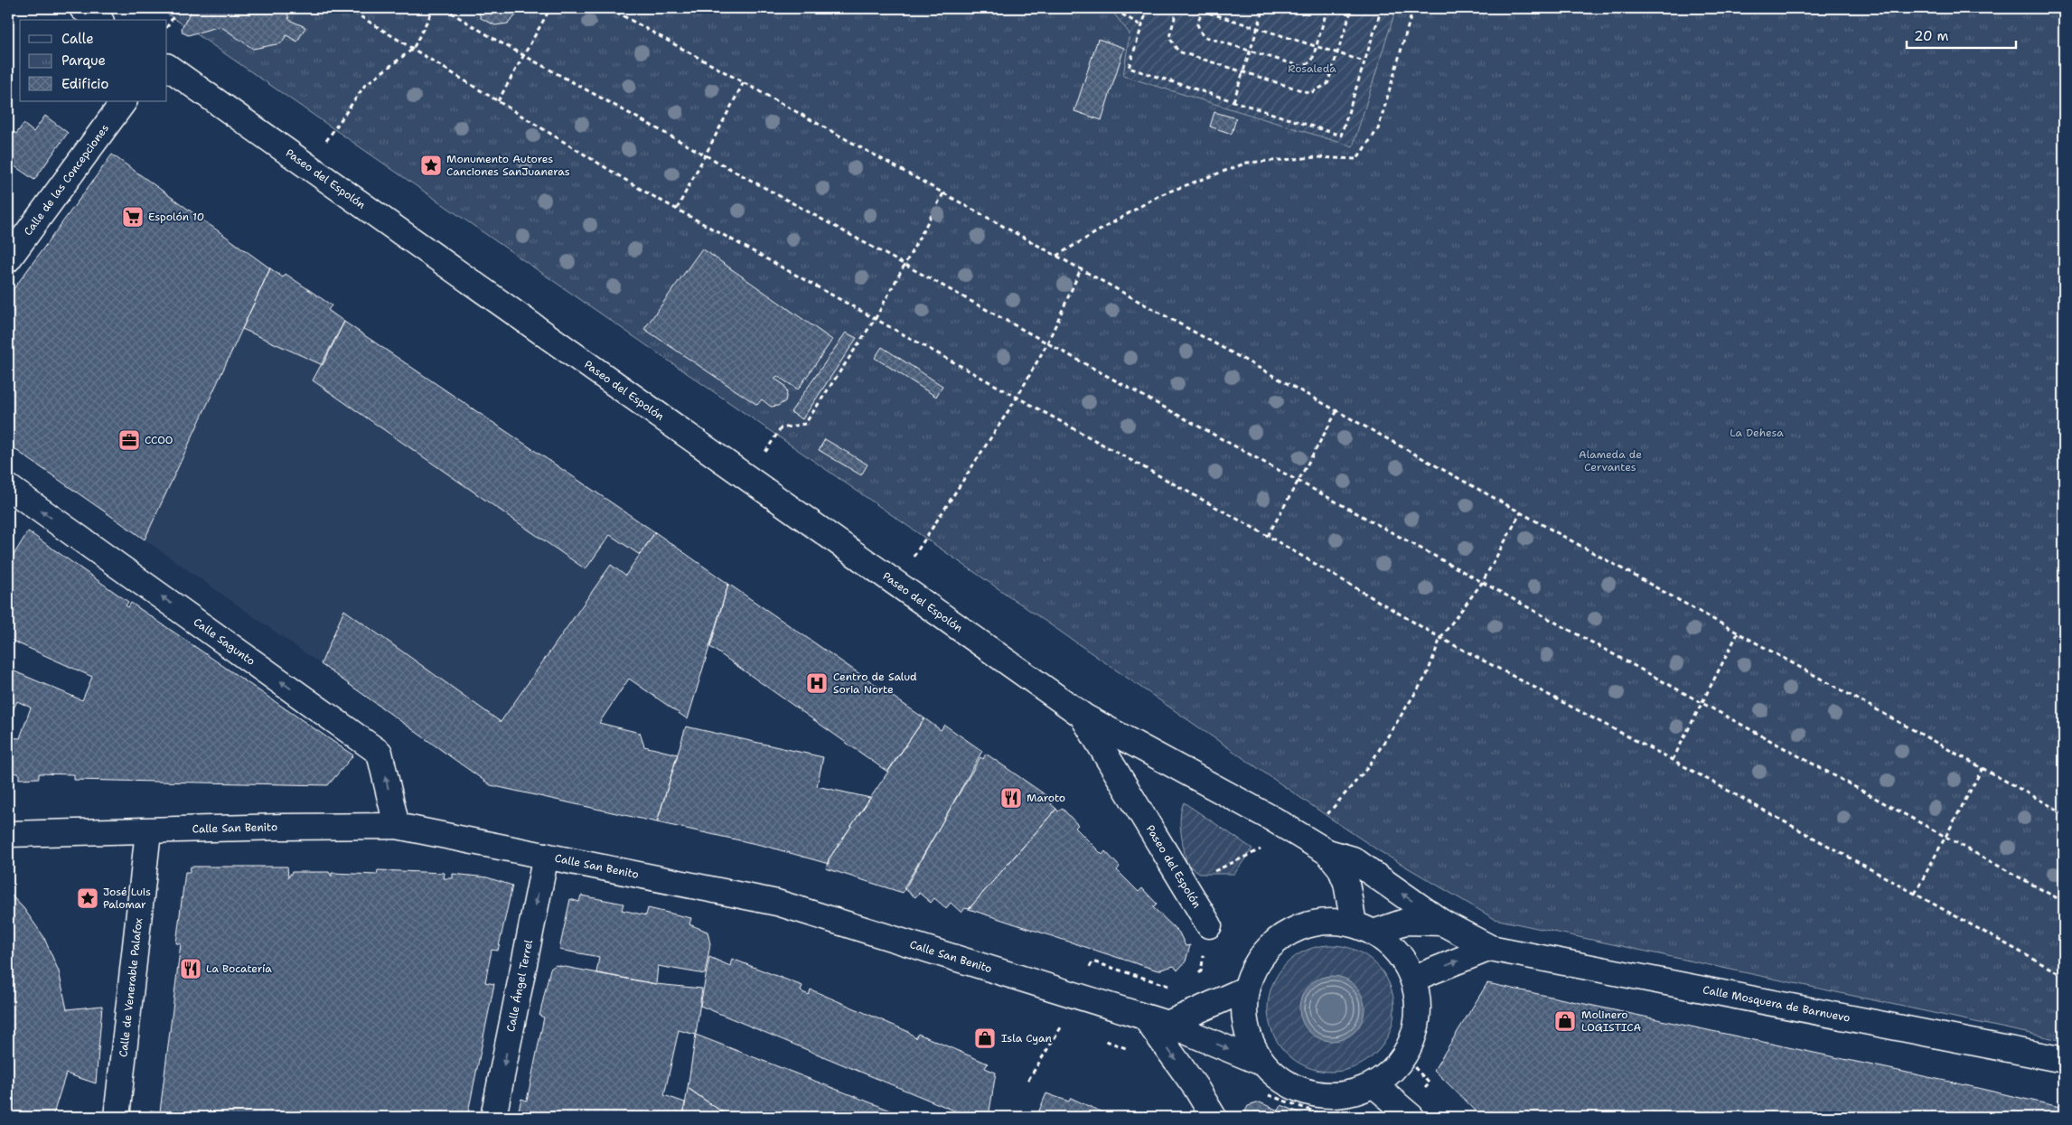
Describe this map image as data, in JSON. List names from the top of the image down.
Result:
{
  "streets": {
    "street": [
      "Paseo del Espolón",
      "Calle de las Concepciones",
      "Calle Sagunto",
      "Calle San Benito",
      "Calle Ángel Terrel",
      "Calle de Venerable Palafox",
      "Calle Mosquera de Barnuevo"
    ]
  },
  "crossings": [
    ["Calle Sagunto", "Calle San Benito"],
    ["Calle San Benito", "Calle Ángel Terrel"],
    ["Calle San Benito", "Calle de Venerable Palafox"]
  ],
  "one_way": ["Calle Sagunto", "Calle Ángel Terrel"],
  "parks": ["Rosaleda", "La Dehesa", "Alameda de Cervantes"],
  "places": {
    "place": ["Monumento Autores Canciones SanJuaneras", "José Luis Palomar"],
    "supermarket": ["Espolón 10"],
    "office": ["CCOO"],
    "hospital": ["Centro de Salud Soria Norte"],
    "restaurant": ["Maroto", "La Bocatería"],
    "shop": ["Molinero LOGISTICA", "Isla Cyan"]
  },
  "legend": ["Calle", "Parque", "Edificio"],
  "scale_bar": "20 m"
}
